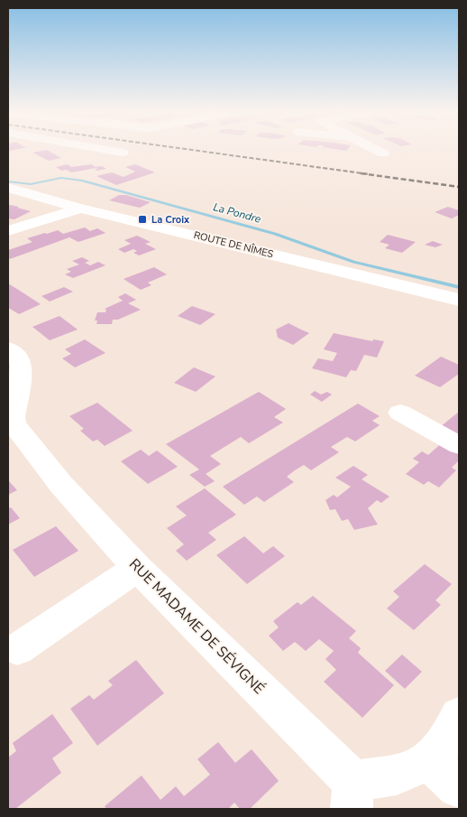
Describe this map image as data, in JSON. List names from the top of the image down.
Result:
{
  "streets": {
    "street": ["ROUTE DE NÎMES", "RUE MADAME DE SÉVIGNÉ"]
  },
  "water": ["La Pondre"],
  "places": {
    "transit": ["La Croix"]
  }
}
